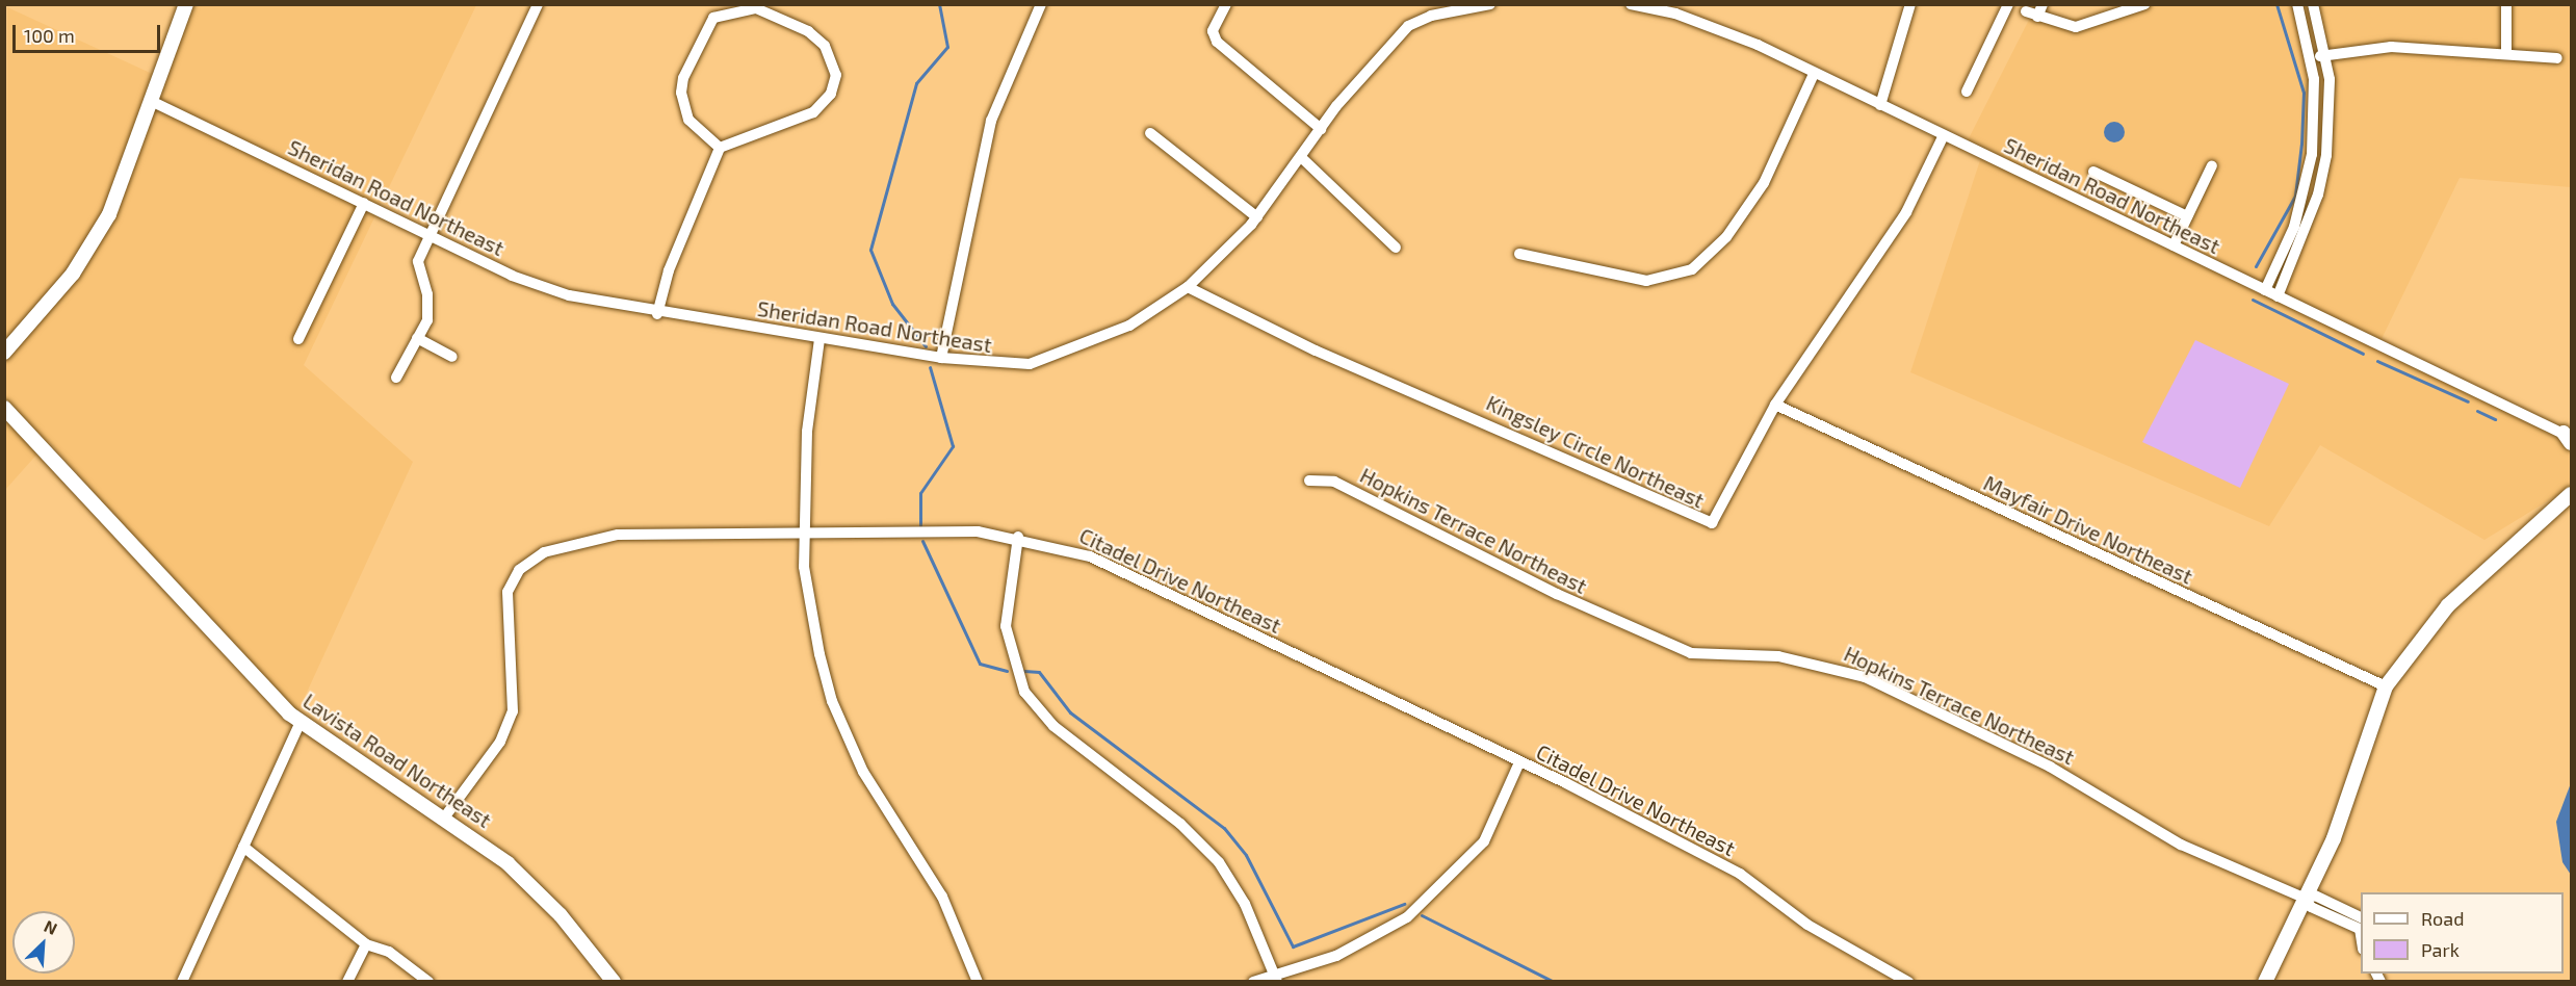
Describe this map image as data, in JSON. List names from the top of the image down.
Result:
{
  "streets": {
    "main road": ["Lavista Road Northeast"],
    "street": [
      "Sheridan Road Northeast",
      "Kingsley Circle Northeast",
      "Mayfair Drive Northeast",
      "Hopkins Terrace Northeast",
      "Citadel Drive Northeast"
    ]
  },
  "crossings": [
    ["Sheridan Road Northeast", "Kingsley Circle Northeast"],
    ["Kingsley Circle Northeast", "Mayfair Drive Northeast"],
    ["Citadel Drive Northeast", "Lavista Road Northeast"]
  ],
  "legend": ["Road", "Park"],
  "scale_bar": "100 m",
  "north": "top right"
}
